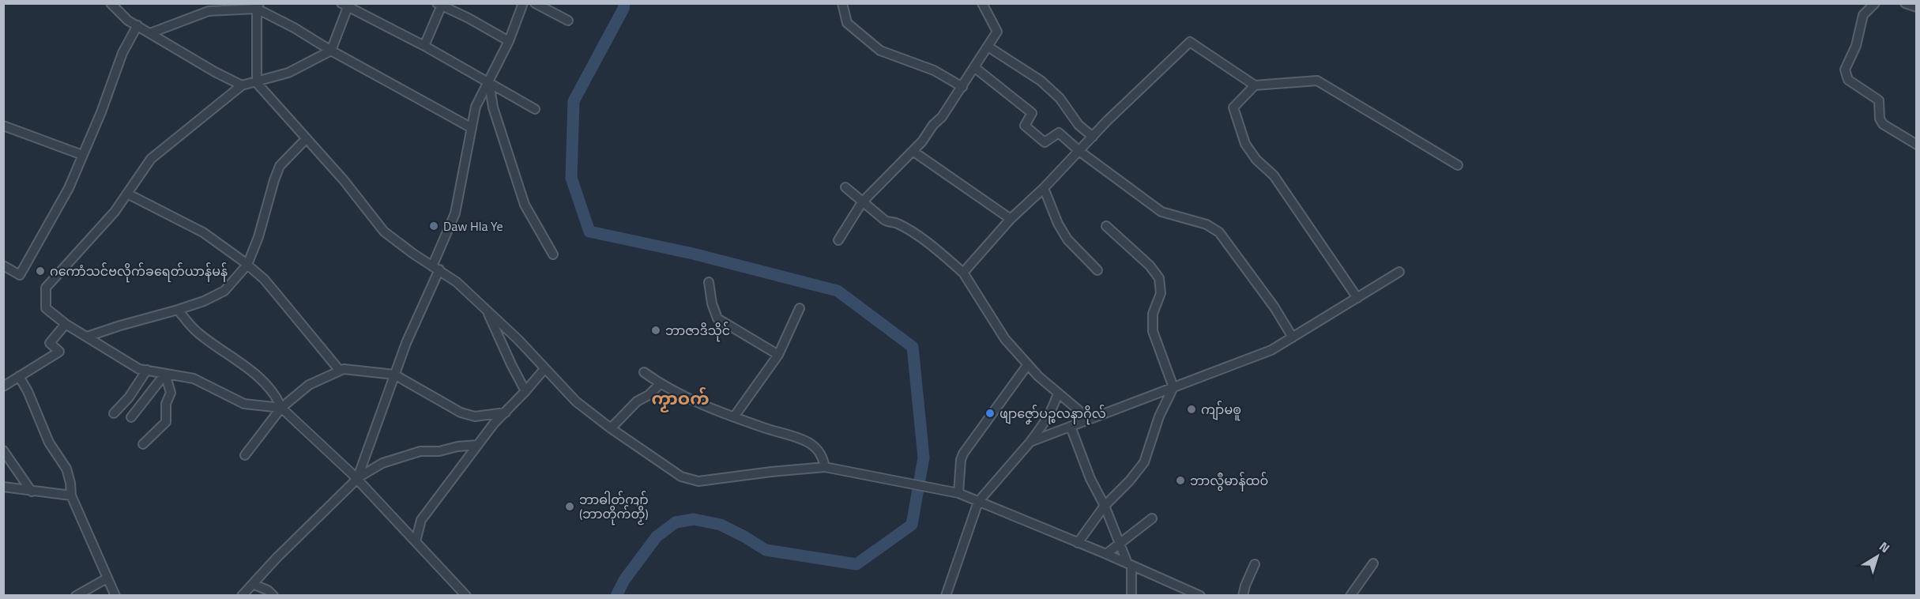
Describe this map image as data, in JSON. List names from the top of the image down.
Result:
{
  "districts": ["ကၟာဝက်"],
  "places": [
    "Daw Hla Ye",
    "ဂကောံသင်ဗလိုက်ခရေတ်ယာန်မန်",
    "ဘာဇာဒိသိုင်",
    "ကျာ်မၜူ",
    "ဖျာဇၞော်ပဉ္စလနာဂိုလ်",
    "ဘာလွဳမာန်ထဝ်",
    "ဘာဓါတ်ကျာ် (ဘာတိုက်တၟိ)"
  ],
  "north": "top right"
}
